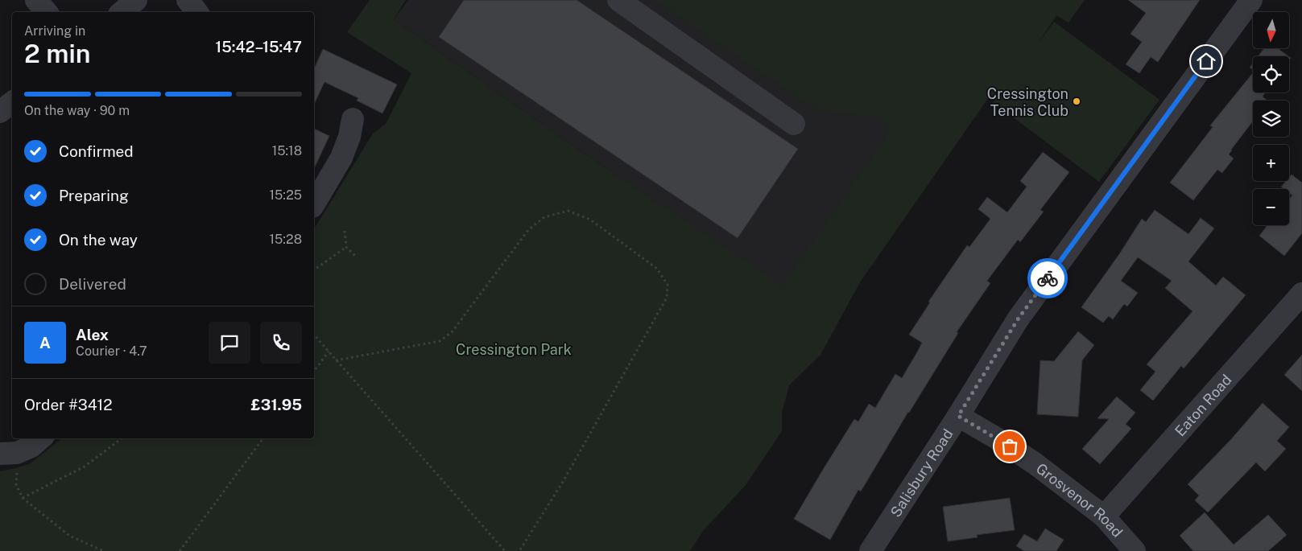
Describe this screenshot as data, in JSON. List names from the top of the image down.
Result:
{
  "streets": {
    "street": ["Eaton Road", "Salisbury Road", "Grosvenor Road"]
  },
  "crossings": [
    ["Eaton Road", "Grosvenor Road"],
    ["Salisbury Road", "Grosvenor Road"]
  ],
  "parks": ["Cressington Park"],
  "places": ["Cressington Tennis Club"],
  "north": "bottom",
  "page": {
    "map_buttons": ["+", "−"],
    "heading": ["2 min", "Arriving in", "15:42–15:47"],
    "panel": [
      "Alex",
      "Courier · 4.7",
      "Order #3412",
      "£31.95"
    ],
    "bar": "On the way · 90 m",
    "list": [
      ["Confirmed", "15:18"],
      ["Preparing", "15:25"],
      ["On the way", "15:28"],
      "Delivered"
    ],
    "round": "A"
  }
}
